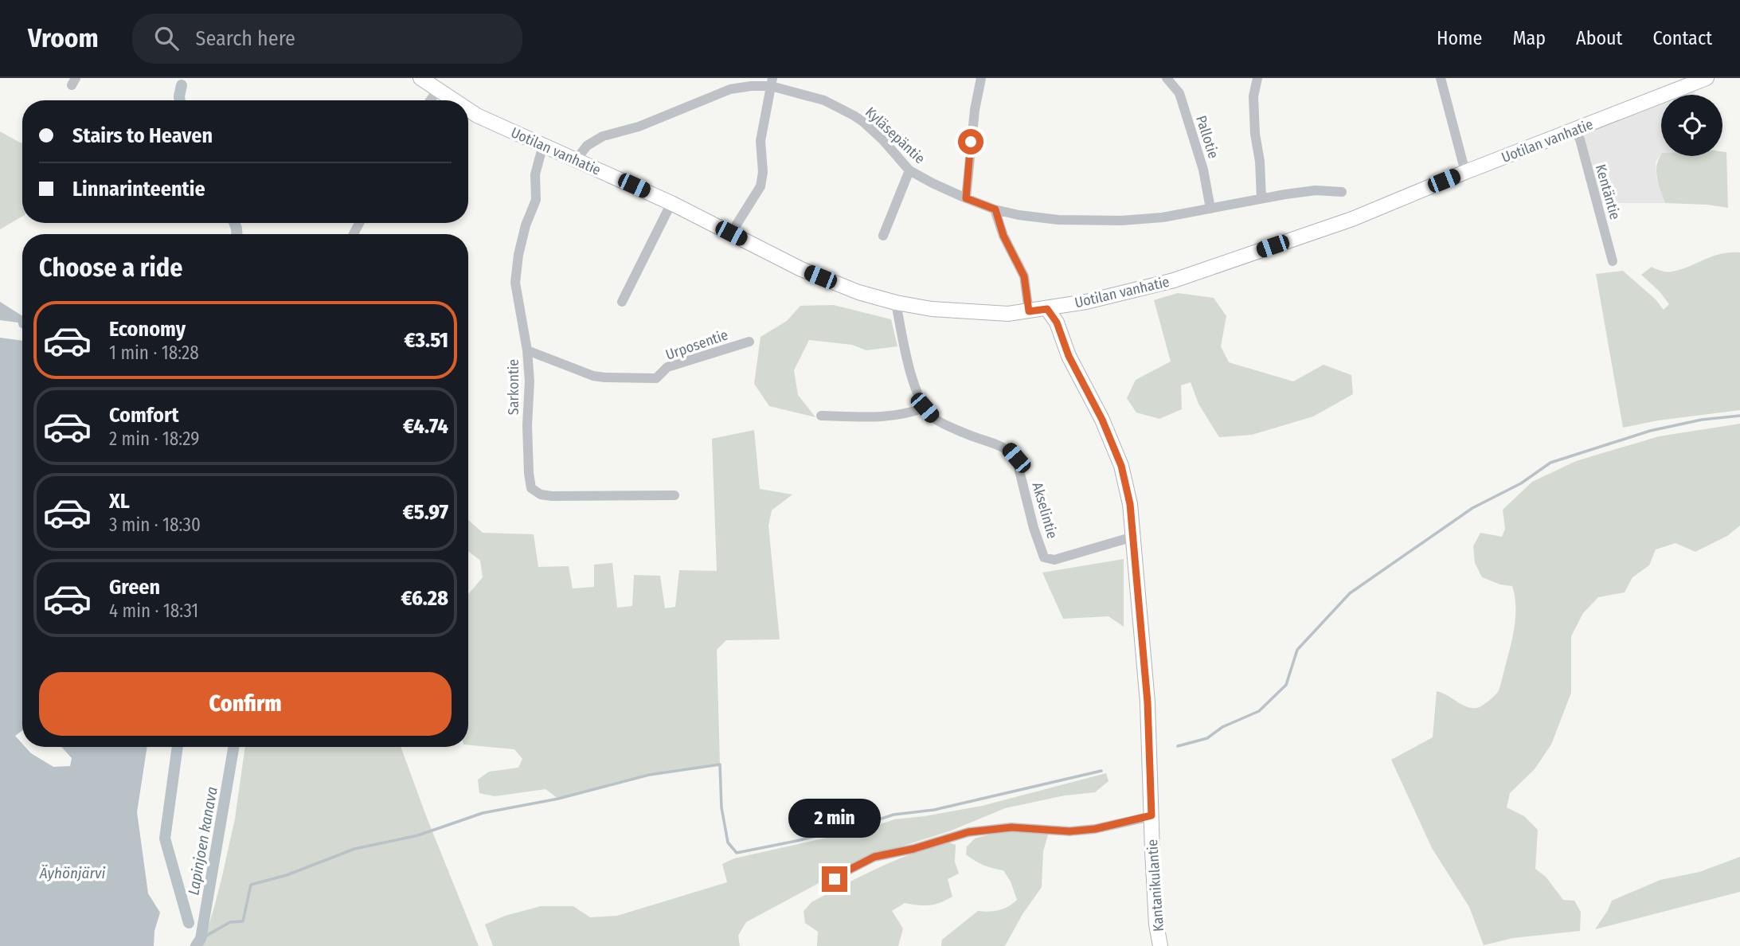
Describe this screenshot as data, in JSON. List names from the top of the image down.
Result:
{
  "streets": {
    "main road": ["Uotilan vanhatie", "Kantanikulantie"],
    "street": [
      "Kyläsepäntie",
      "Pallotie",
      "Kentäntie",
      "Urposentie",
      "Sarkontie",
      "Akselintie"
    ]
  },
  "crossings": [
    ["Kyläsepäntie", "Pallotie"],
    ["Kyläsepäntie", "Uotilan vanhatie"],
    ["Uotilan vanhatie", "Kentäntie"],
    ["Uotilan vanhatie", "Sarkontie"],
    ["Uotilan vanhatie", "Kantanikulantie"],
    ["Urposentie", "Sarkontie"],
    ["Akselintie", "Kantanikulantie"]
  ],
  "water": ["Lapinjoen kanava", "Äyhönjärvi"],
  "page": {
    "header": "Vroom",
    "search": "Search here",
    "nav": [
      "Home",
      "Map",
      "About",
      "Contact"
    ],
    "banner": ["Stairs to Heaven", "Linnarinteentie"],
    "heading": "Choose a ride",
    "list": [
      {
        "name": "Economy",
        "note": "1 min · 18:28",
        "value": "€3.51"
      },
      {
        "name": "Comfort",
        "note": "2 min · 18:29",
        "value": "€4.74"
      },
      {
        "name": "XL",
        "note": "3 min · 18:30",
        "value": "€5.97"
      },
      {
        "name": "Green",
        "note": "4 min · 18:31",
        "value": "€6.28"
      }
    ],
    "buttons": "Confirm",
    "bubble": "2 min"
  }
}
